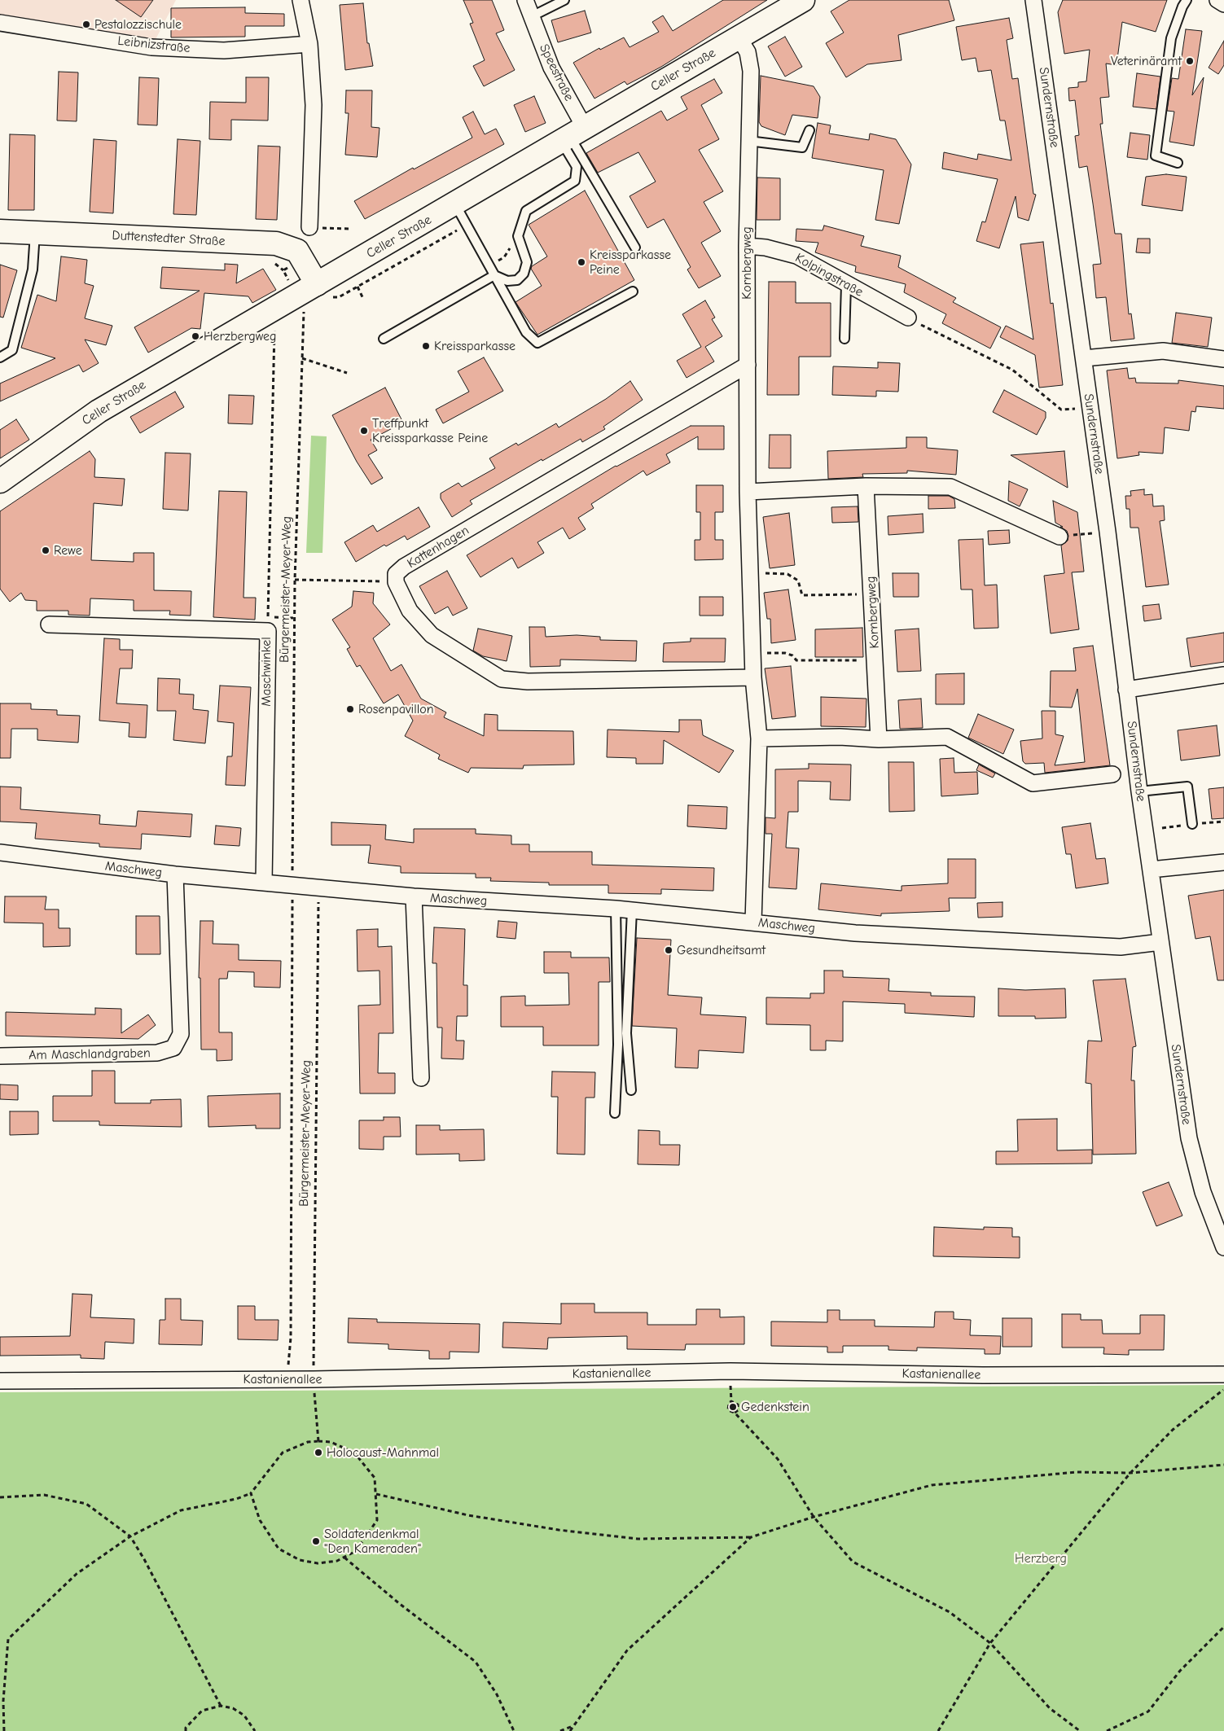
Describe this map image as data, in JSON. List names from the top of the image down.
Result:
{
  "streets": {
    "main road": ["Celler Straße", "Duttenstedter Straße"],
    "street": [
      "Leibnizstraße",
      "Speestraße",
      "Sundernstraße",
      "Kornbergweg",
      "Kolpingstraße",
      "Kattenhagen",
      "Maschwinkel",
      "Maschweg",
      "Am Maschlandgraben",
      "Kastanienallee"
    ],
    "path": ["Bürgermeister-Meyer-Weg"]
  },
  "crossings": [
    ["Celler Straße", "Speestraße"],
    ["Celler Straße", "Duttenstedter Straße"],
    ["Celler Straße", "Kornbergweg"],
    ["Celler Straße", "Bürgermeister-Meyer-Weg"],
    ["Sundernstraße", "Maschweg"],
    ["Kornbergweg", "Kolpingstraße"],
    ["Kornbergweg", "Kattenhagen"],
    ["Kornbergweg", "Maschweg"],
    ["Bürgermeister-Meyer-Weg", "Maschweg"],
    ["Bürgermeister-Meyer-Weg", "Kastanienallee"],
    ["Maschwinkel", "Maschweg"],
    ["Maschweg", "Am Maschlandgraben"]
  ],
  "parks": ["Herzberg"],
  "places": [
    "Pestalozzischule",
    "Veterinäramt",
    "Kreissparkasse Peine",
    "Herzbergweg",
    "Kreissparkasse",
    "Treffpunkt Kreissparkasse Peine",
    "Rewe",
    "Rosenpavillon",
    "Gesundheitsamt",
    "Gedenkstein",
    "Holocaust-Mahnmal",
    "Soldatendenkmal \"Den Kameraden\""
  ]
}
